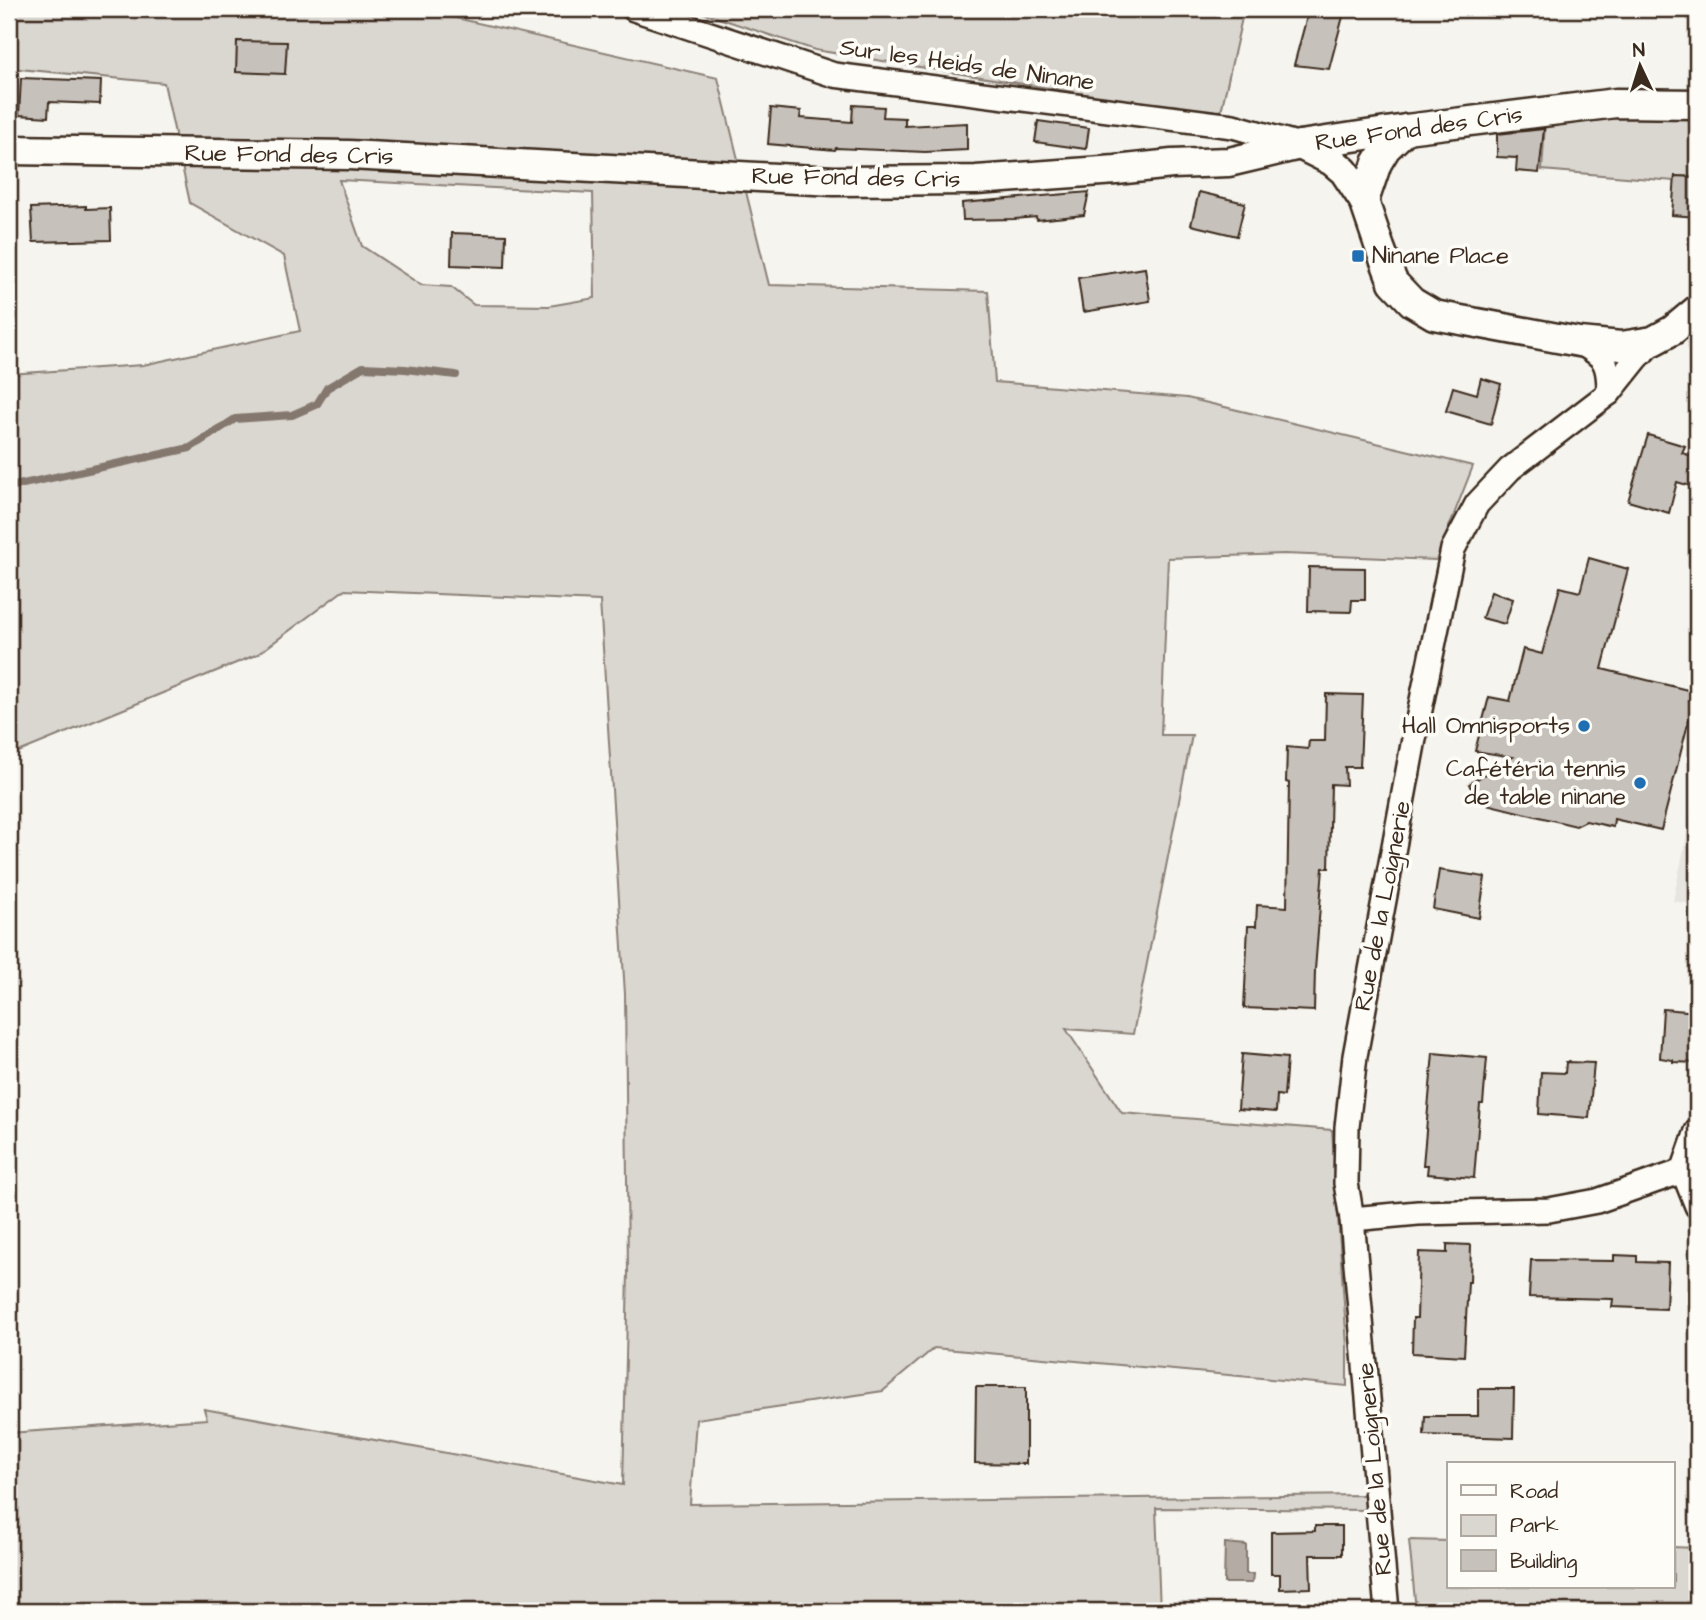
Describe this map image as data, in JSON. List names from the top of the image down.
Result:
{
  "streets": {
    "street": ["Sur les Heids de Ninane", "Rue Fond des Cris", "Rue de la Loignerie"]
  },
  "crossings": [
    ["Sur les Heids de Ninane", "Rue Fond des Cris"]
  ],
  "places": {
    "transit": ["Ninane Place"],
    "other": ["Hall Omnisports", "Cafétéria tennis de table ninane"]
  },
  "legend": ["Road", "Park", "Building"],
  "north": "top"
}
